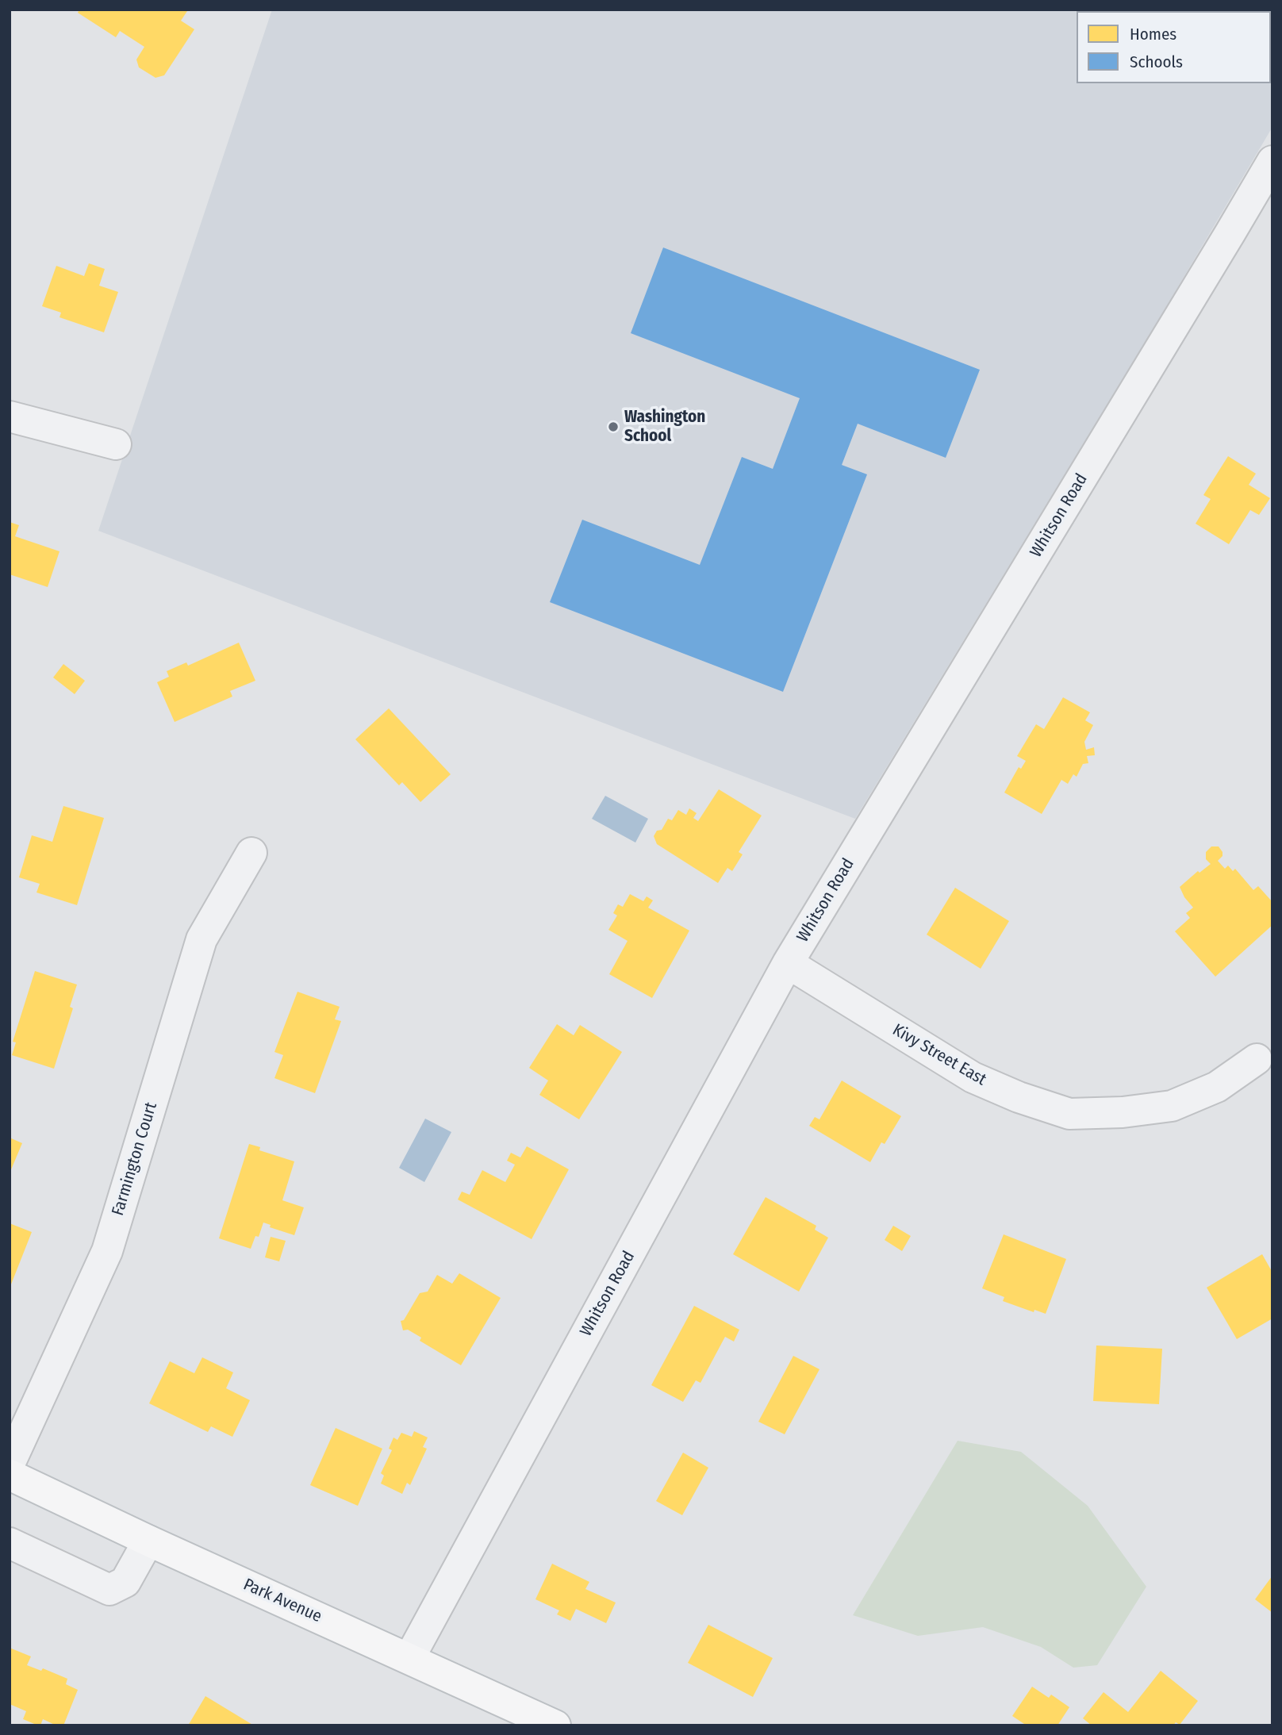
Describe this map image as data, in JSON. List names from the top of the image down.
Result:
{
  "streets": {
    "main road": ["Park Avenue"],
    "street": ["Whitson Road", "Kivy Street East", "Farmington Court"]
  },
  "crossings": [
    ["Whitson Road", "Kivy Street East"],
    ["Whitson Road", "Park Avenue"]
  ],
  "places": ["Washington School"],
  "legend": ["Homes", "Schools"]
}
